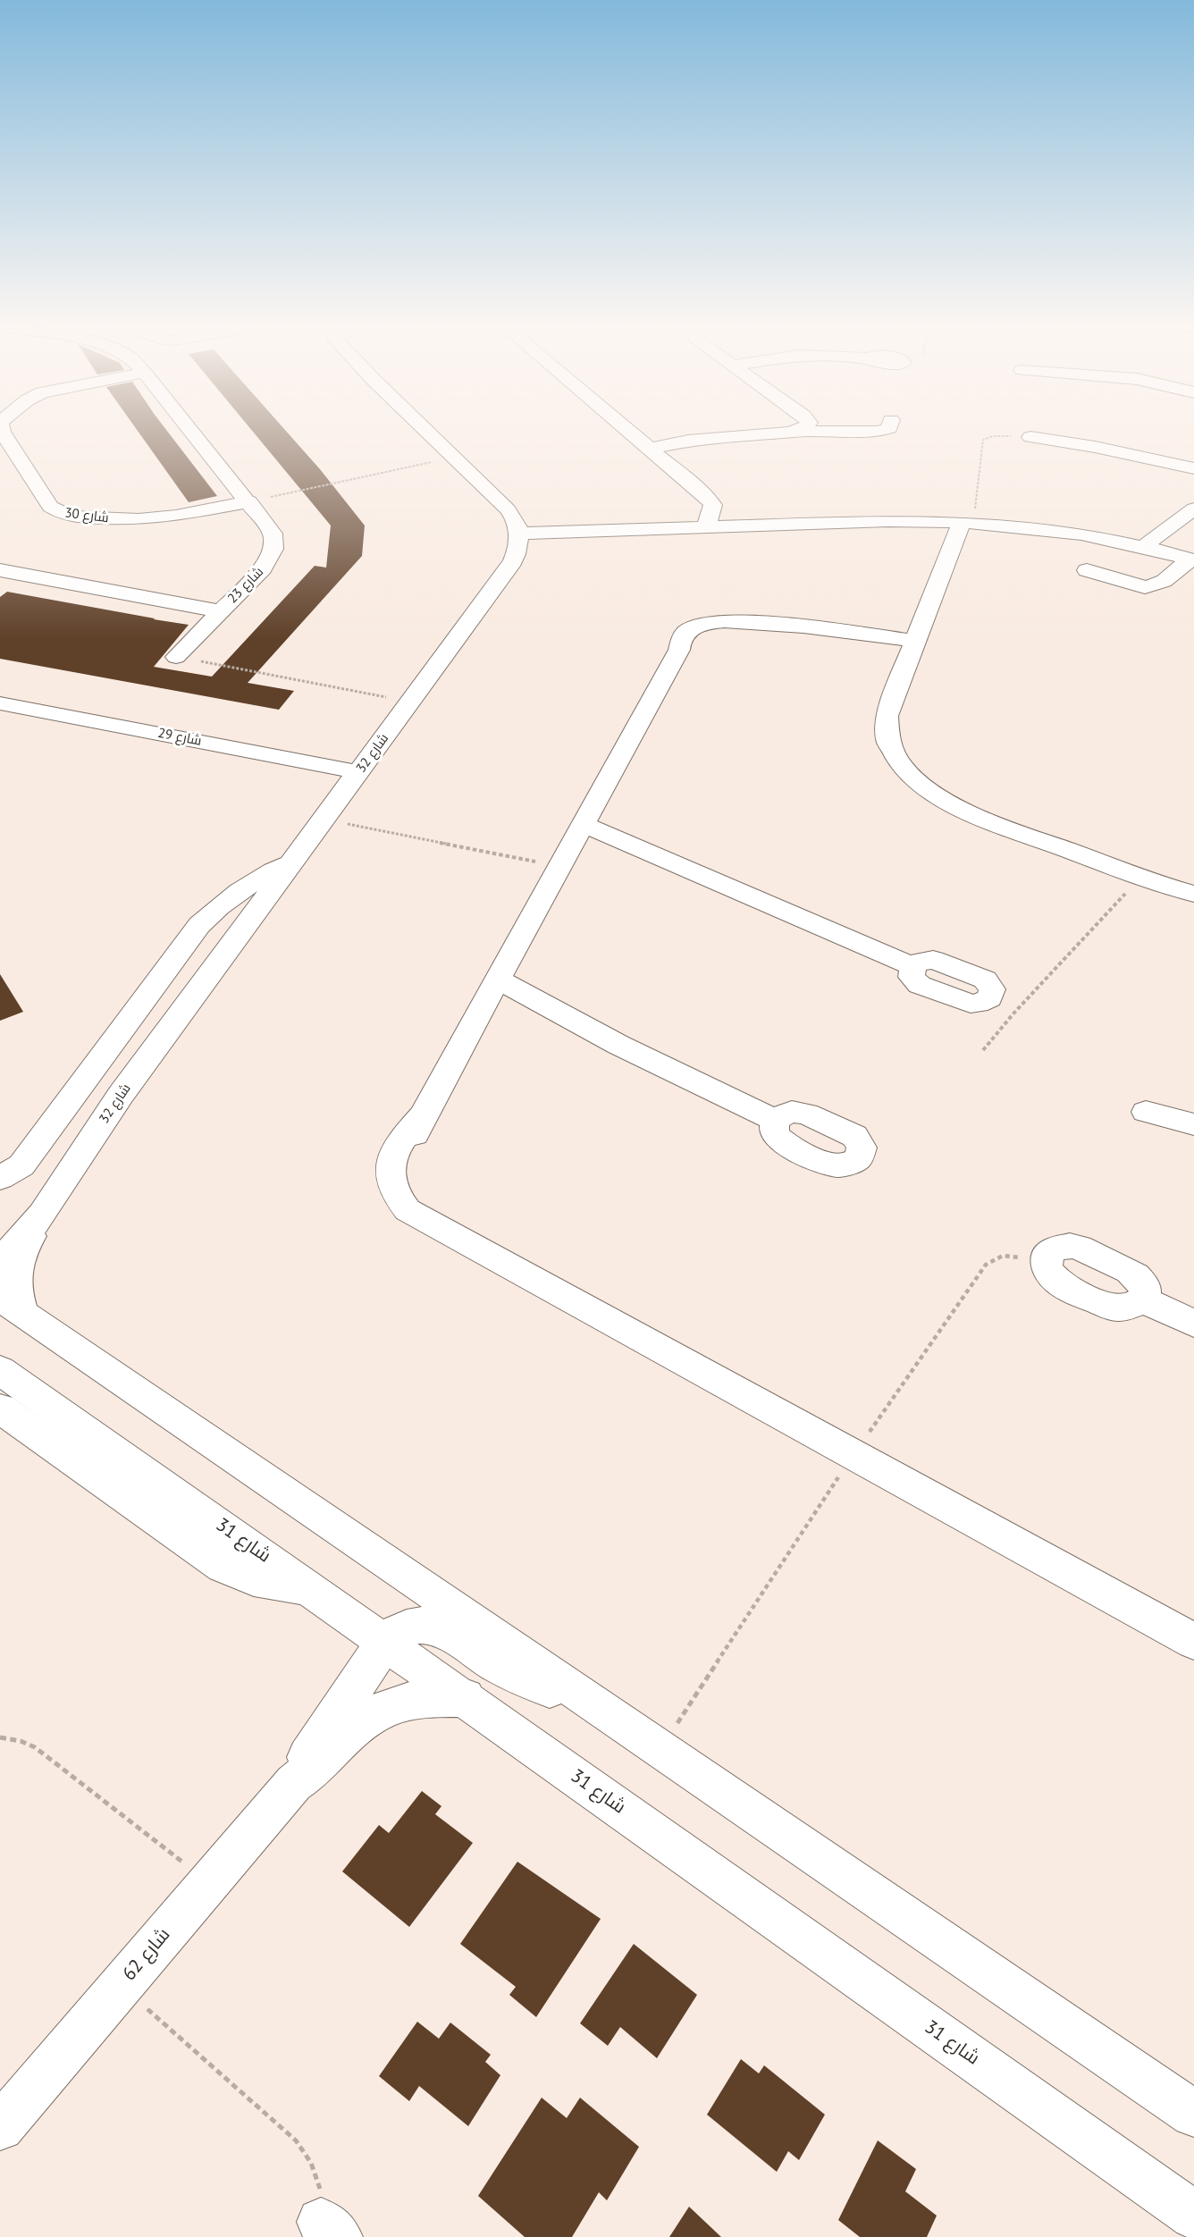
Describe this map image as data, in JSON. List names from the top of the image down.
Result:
{
  "streets": {
    "street": [
      "شارع 30",
      "شارع 23",
      "شارع 29",
      "شارع 32",
      "شارع 31",
      "شارع 62"
    ]
  },
  "crossings": [
    ["شارع 30", "شارع 23"],
    ["شارع 29", "شارع 32"],
    ["شارع 31", "شارع 62"]
  ]
}
